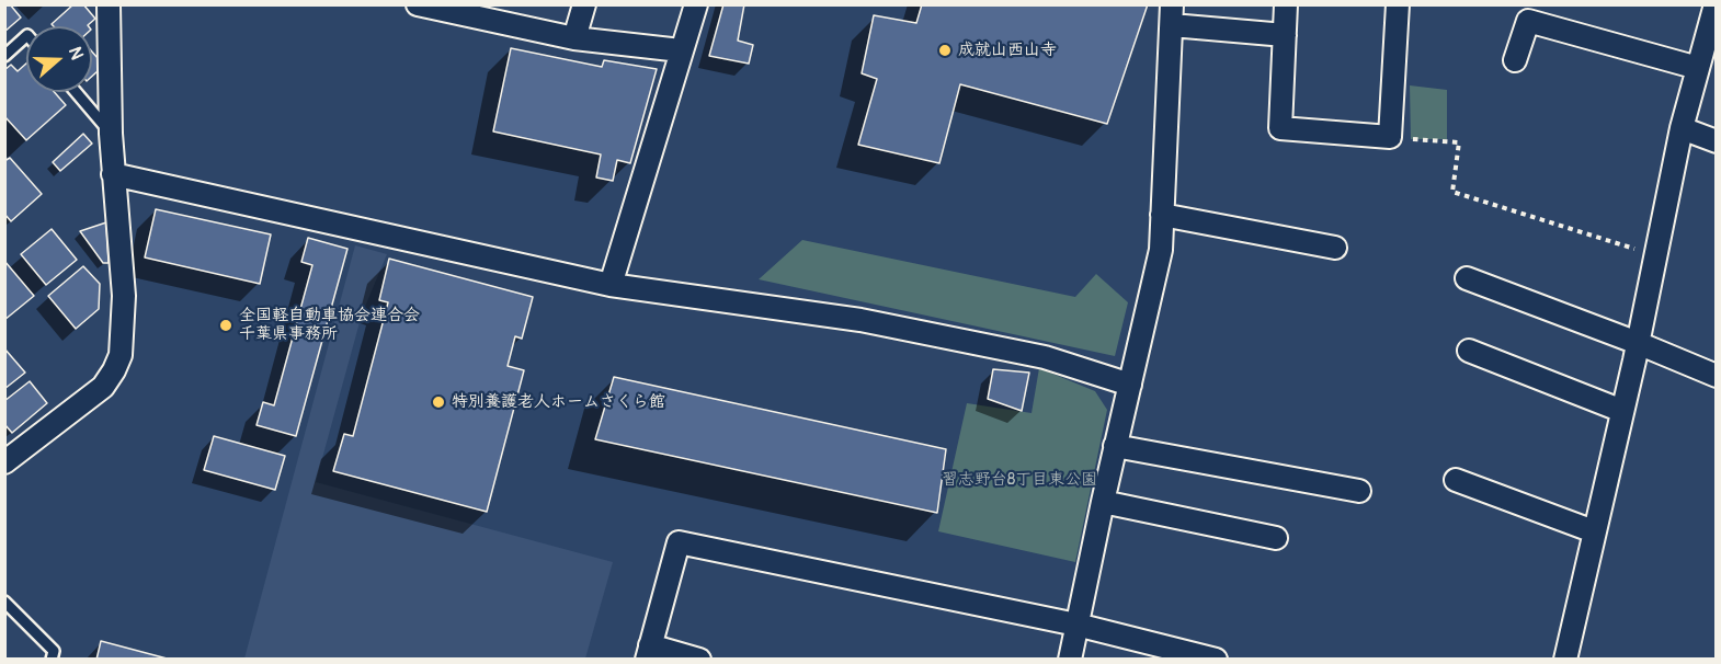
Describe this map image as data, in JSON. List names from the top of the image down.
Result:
{
  "parks": ["習志野台8丁目東公園"],
  "places": ["成就山西山寺", "全国軽自動車協会連合会 千葉県事務所", "特別養護老人ホームさくら館"],
  "north": "right"
}
